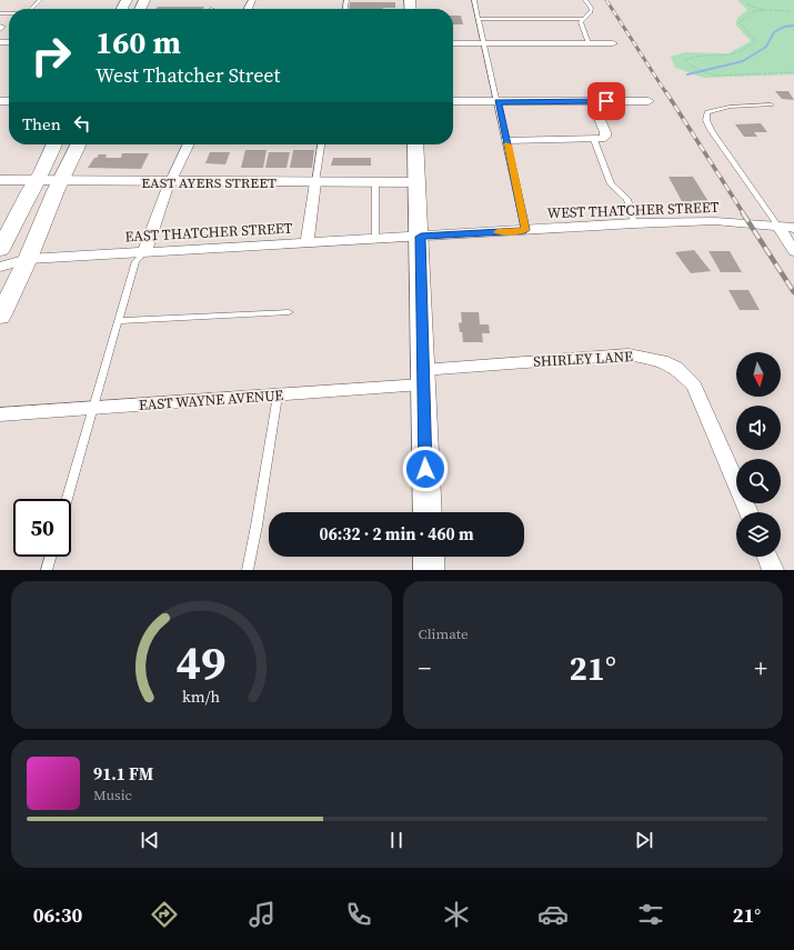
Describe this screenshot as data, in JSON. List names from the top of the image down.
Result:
{
  "streets": {
    "street": [
      "EAST AYERS STREET",
      "WEST THATCHER STREET",
      "EAST THATCHER STREET",
      "SHIRLEY LANE",
      "EAST WAYNE AVENUE"
    ]
  },
  "crossings": [
    ["WEST THATCHER STREET", "EAST THATCHER STREET"],
    ["SHIRLEY LANE", "EAST WAYNE AVENUE"]
  ],
  "north": "bottom",
  "page": {
    "turn": ["160 m", "West Thatcher Street"],
    "then": "Then",
    "limit": "50",
    "trip": "06:32 · 2 min · 460 m",
    "tile": "Climate",
    "heat": ["−", "21°", "+"],
    "song": ["91.1 FM", "Music"],
    "tabs": ["06:30", "21°"],
    "gauge": ["49", "km/h"]
  }
}
